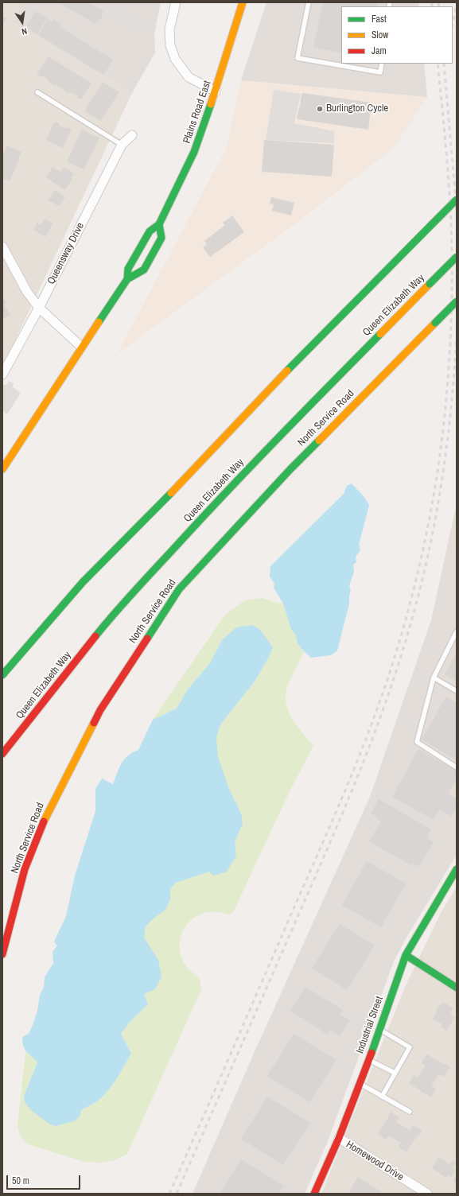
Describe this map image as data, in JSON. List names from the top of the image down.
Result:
{
  "streets": {
    "main road": [
      "Plains Road East",
      "Queen Elizabeth Way",
      "North Service Road",
      "Industrial Street"
    ],
    "street": ["Queensway Drive", "Homewood Drive"]
  },
  "crossings": [
    ["Industrial Street", "Homewood Drive"]
  ],
  "places": ["Burlington Cycle"],
  "legend": ["Fast", "Slow", "Jam"],
  "scale_bar": "50 m",
  "north": "bottom"
}
